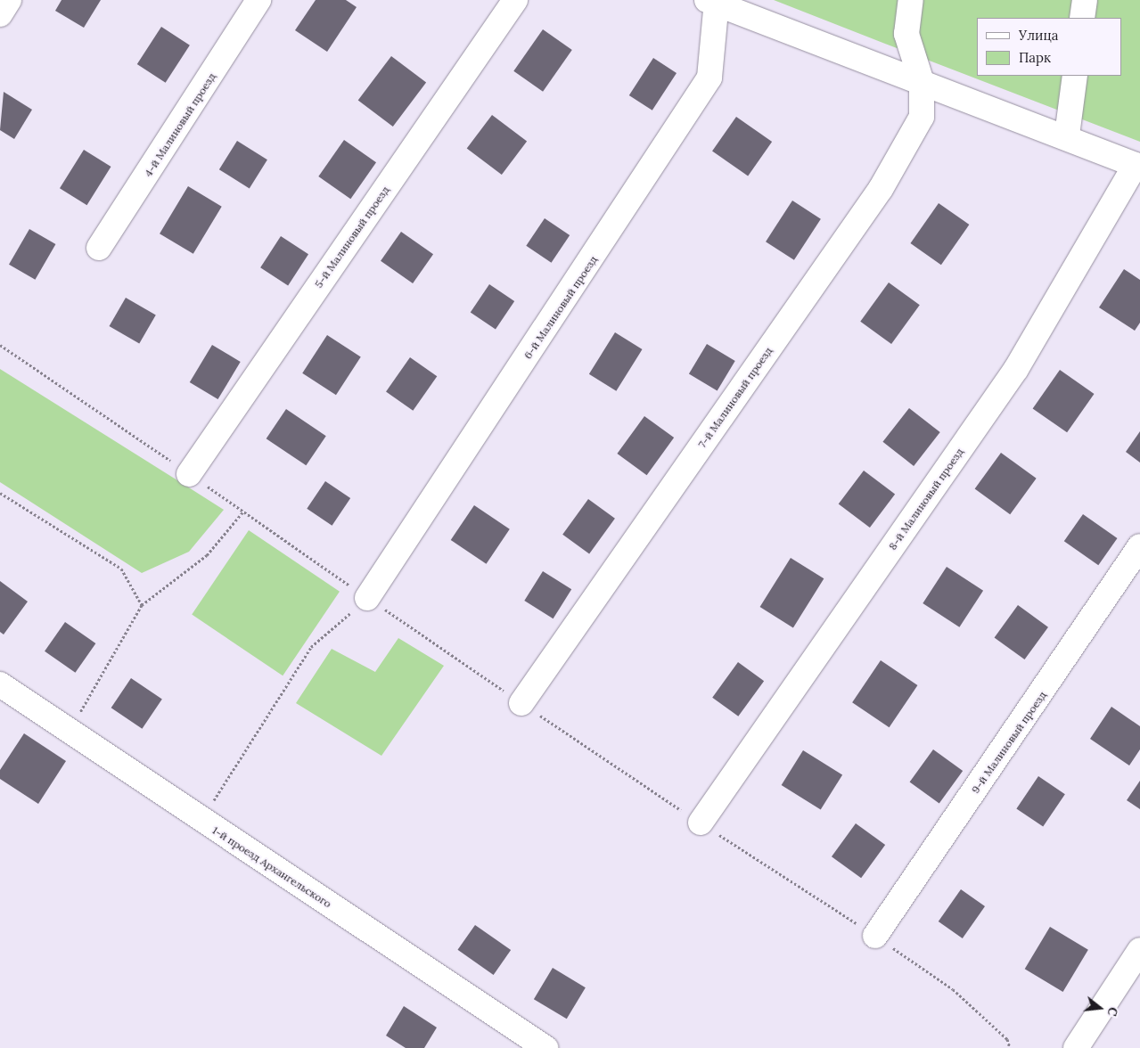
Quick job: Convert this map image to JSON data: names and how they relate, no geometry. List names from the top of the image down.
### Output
{
  "streets": {
    "street": [
      "4-й Малиновый проезд",
      "5-й Малиновый проезд",
      "6-й Малиновый проезд",
      "7-й Малиновый проезд",
      "8-й Малиновый проезд",
      "9-й Малиновый проезд",
      "1-й проезд Архангельского"
    ]
  },
  "legend": ["Улица", "Парк"],
  "north": "right"
}
